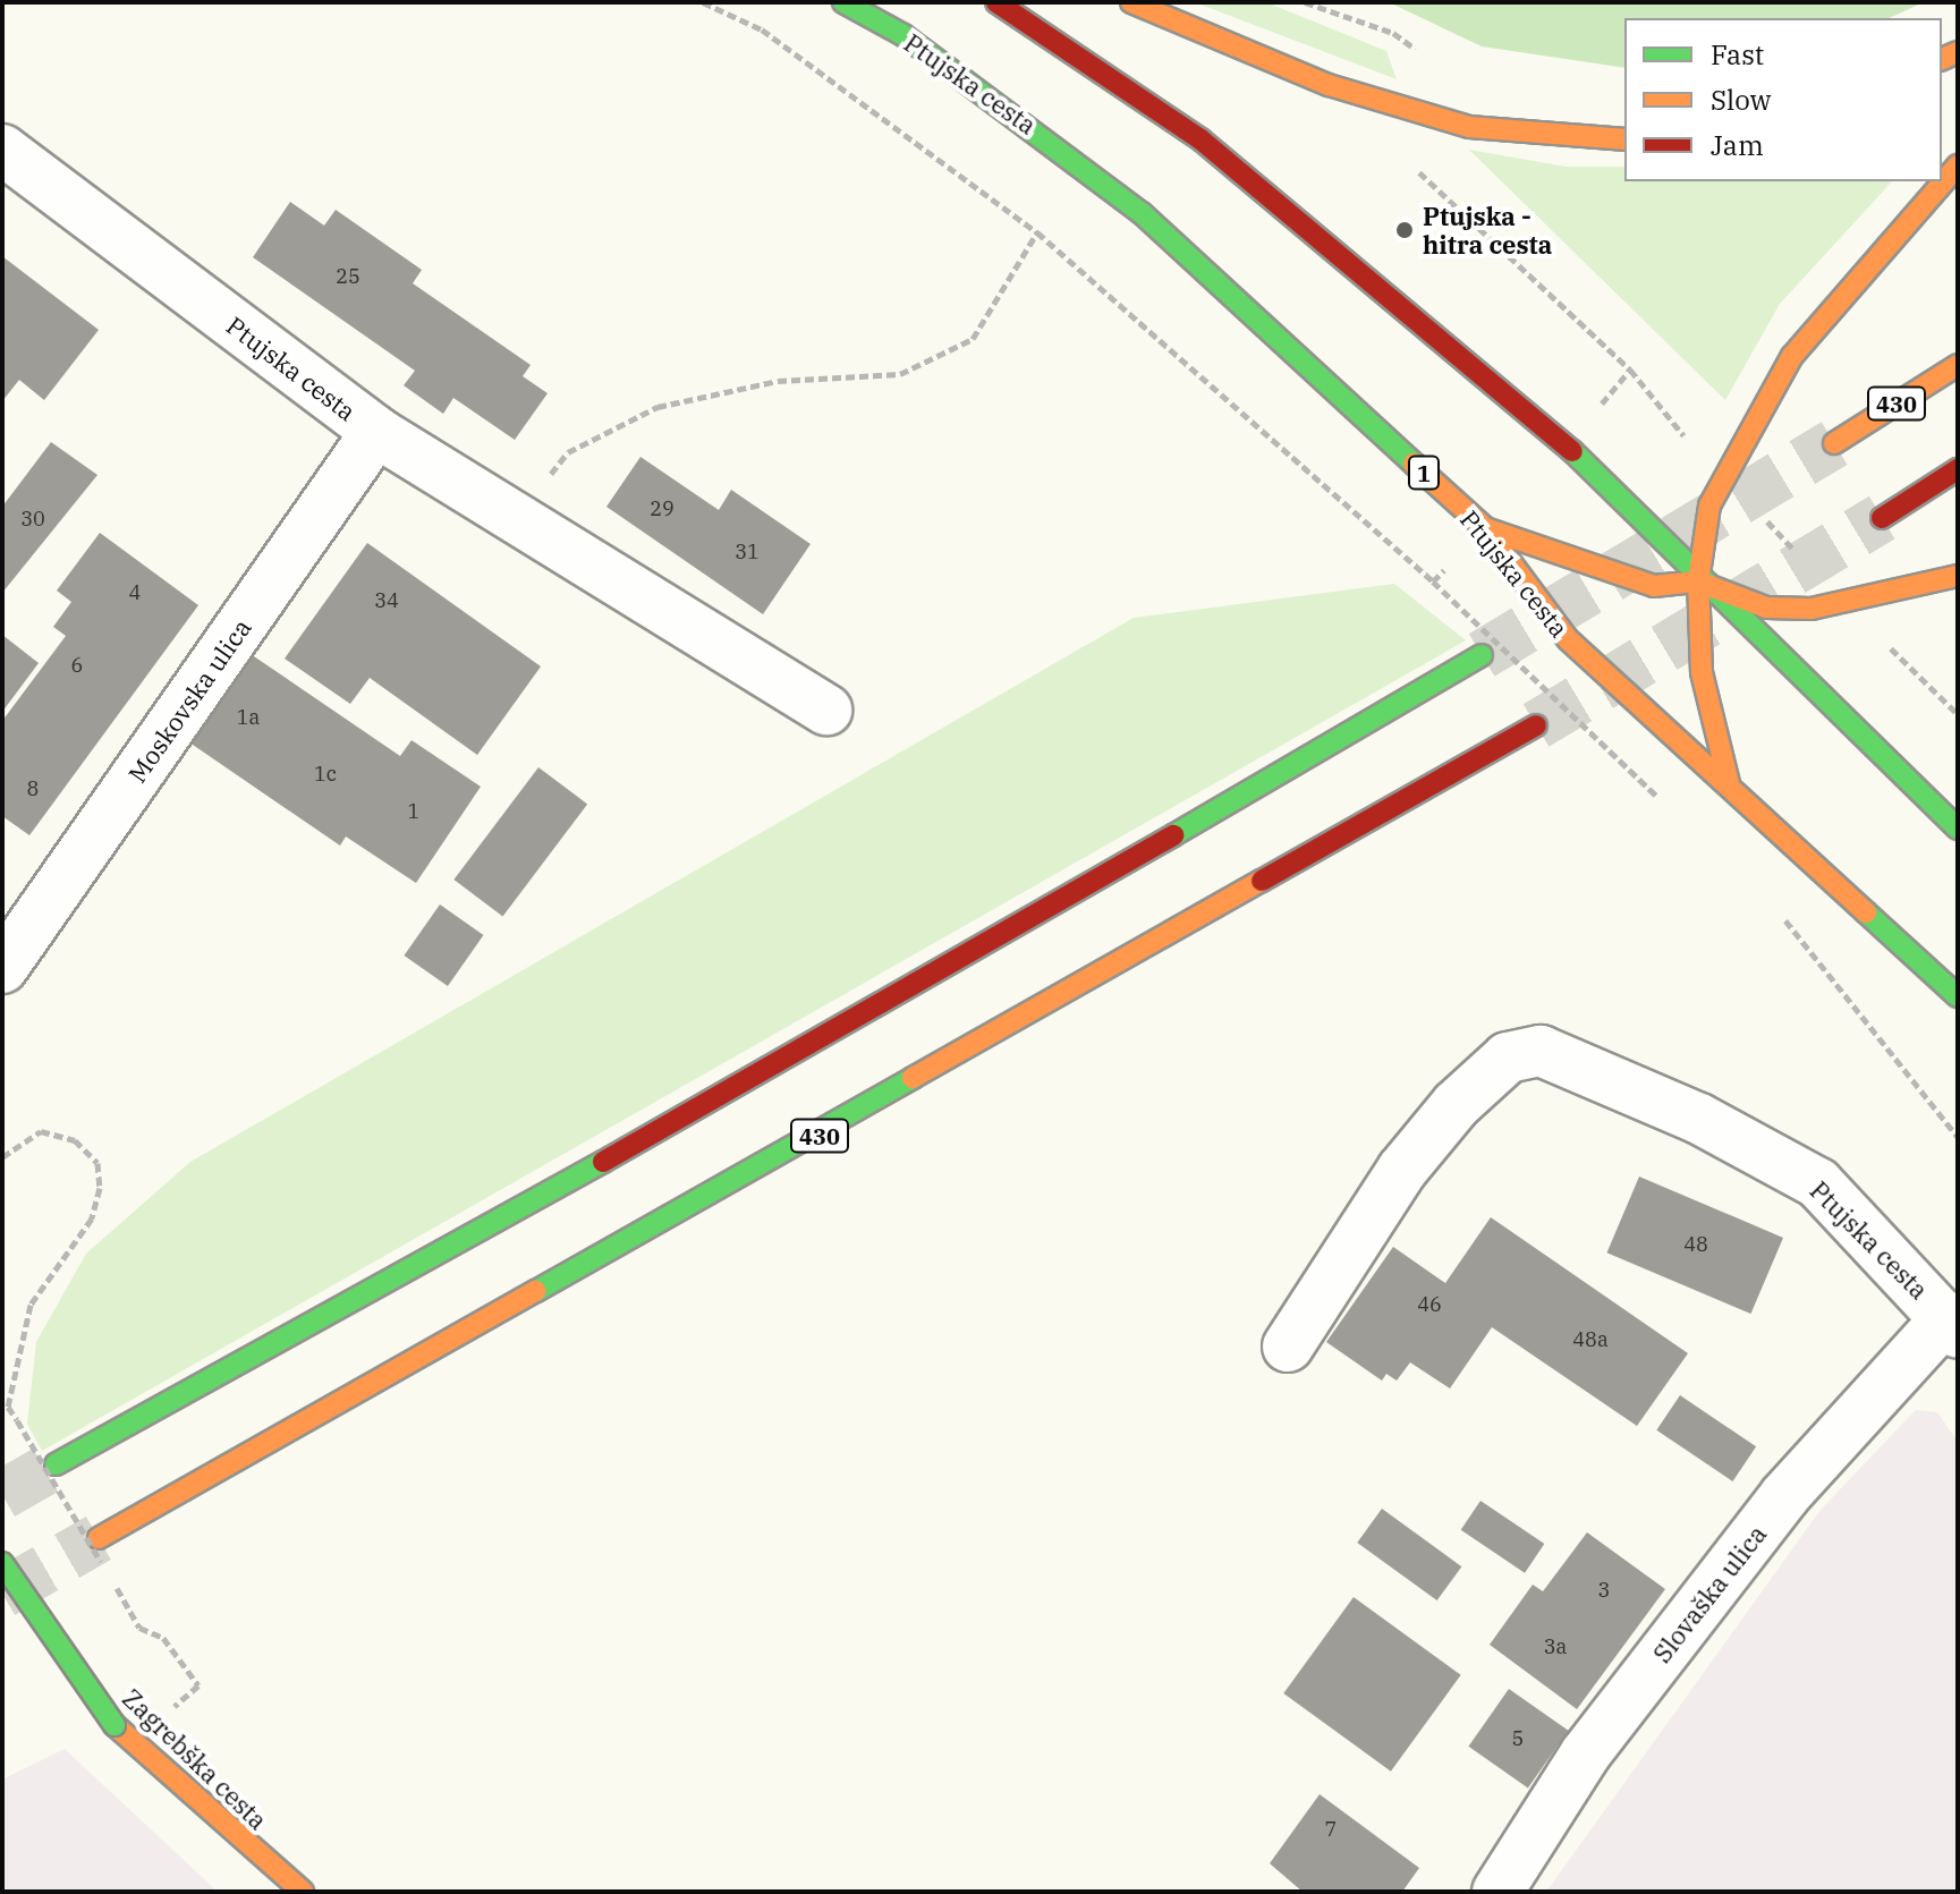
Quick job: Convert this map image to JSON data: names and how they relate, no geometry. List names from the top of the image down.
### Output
{
  "streets": {
    "main road": [
      "Ptujska cesta",
      "430",
      "1",
      "Zagrebška cesta"
    ],
    "street": ["Moskovska ulica", "Slovaška ulica"]
  },
  "crossings": [
    ["Ptujska cesta", "Moskovska ulica"],
    ["Ptujska cesta", "Slovaška ulica"]
  ],
  "places": ["Ptujska - hitra cesta"],
  "house_numbers": [
    "25",
    "29",
    "30",
    "31",
    "4",
    "34",
    "6",
    "1a",
    "1c",
    "8",
    "1",
    "48",
    "46",
    "48a",
    "3",
    "3a",
    "5",
    "7"
  ],
  "legend": ["Fast", "Slow", "Jam"]
}
